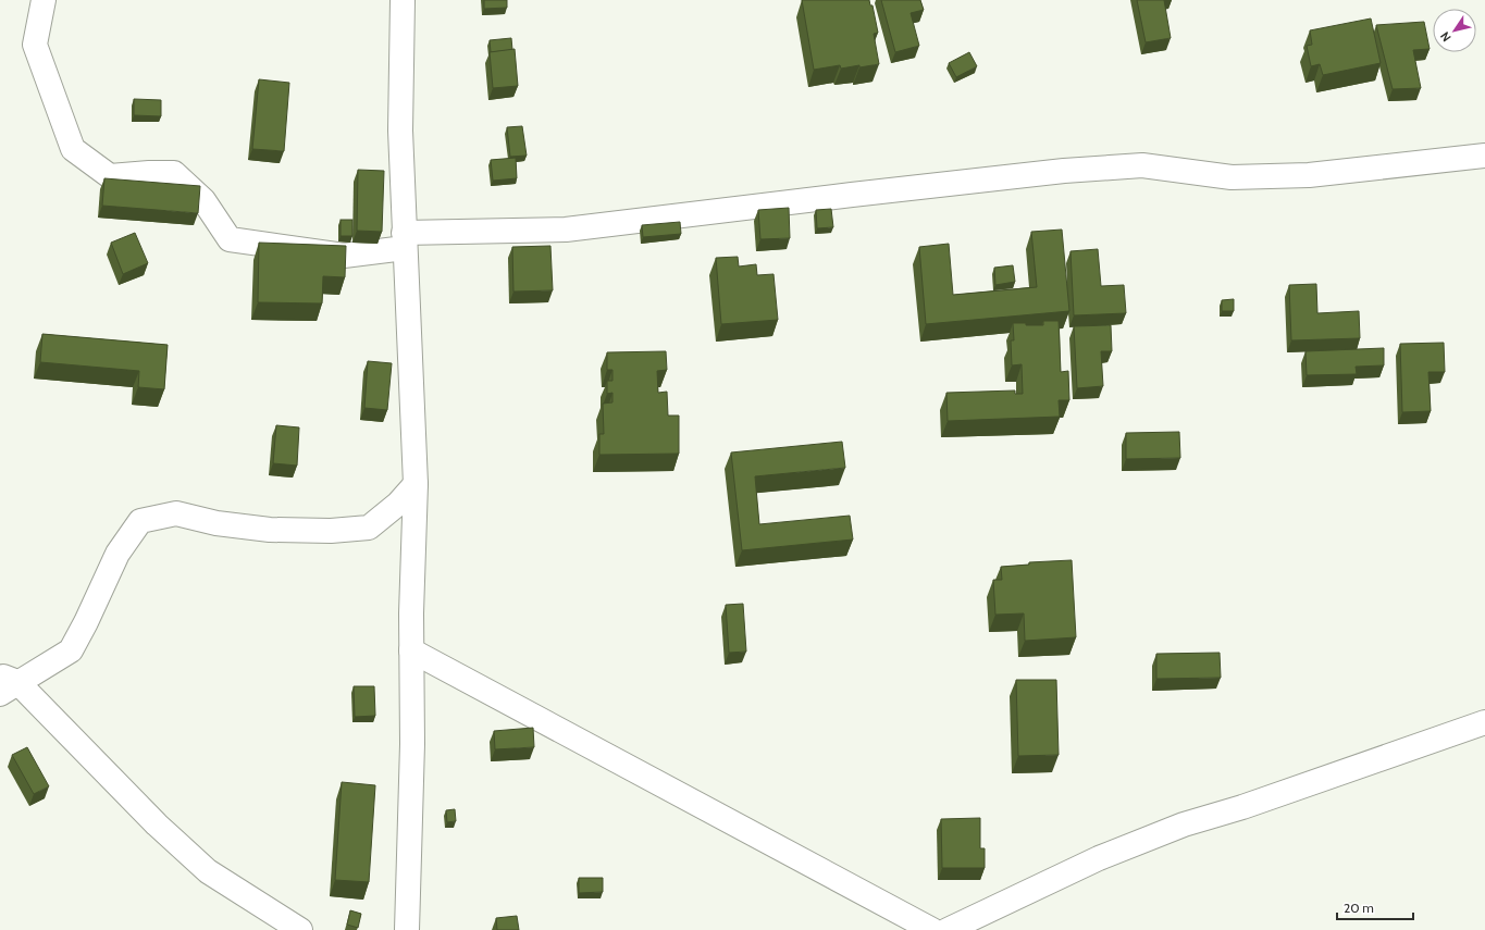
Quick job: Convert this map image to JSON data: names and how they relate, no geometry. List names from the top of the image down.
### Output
{
  "scale_bar": "20 m",
  "north": "bottom left"
}
